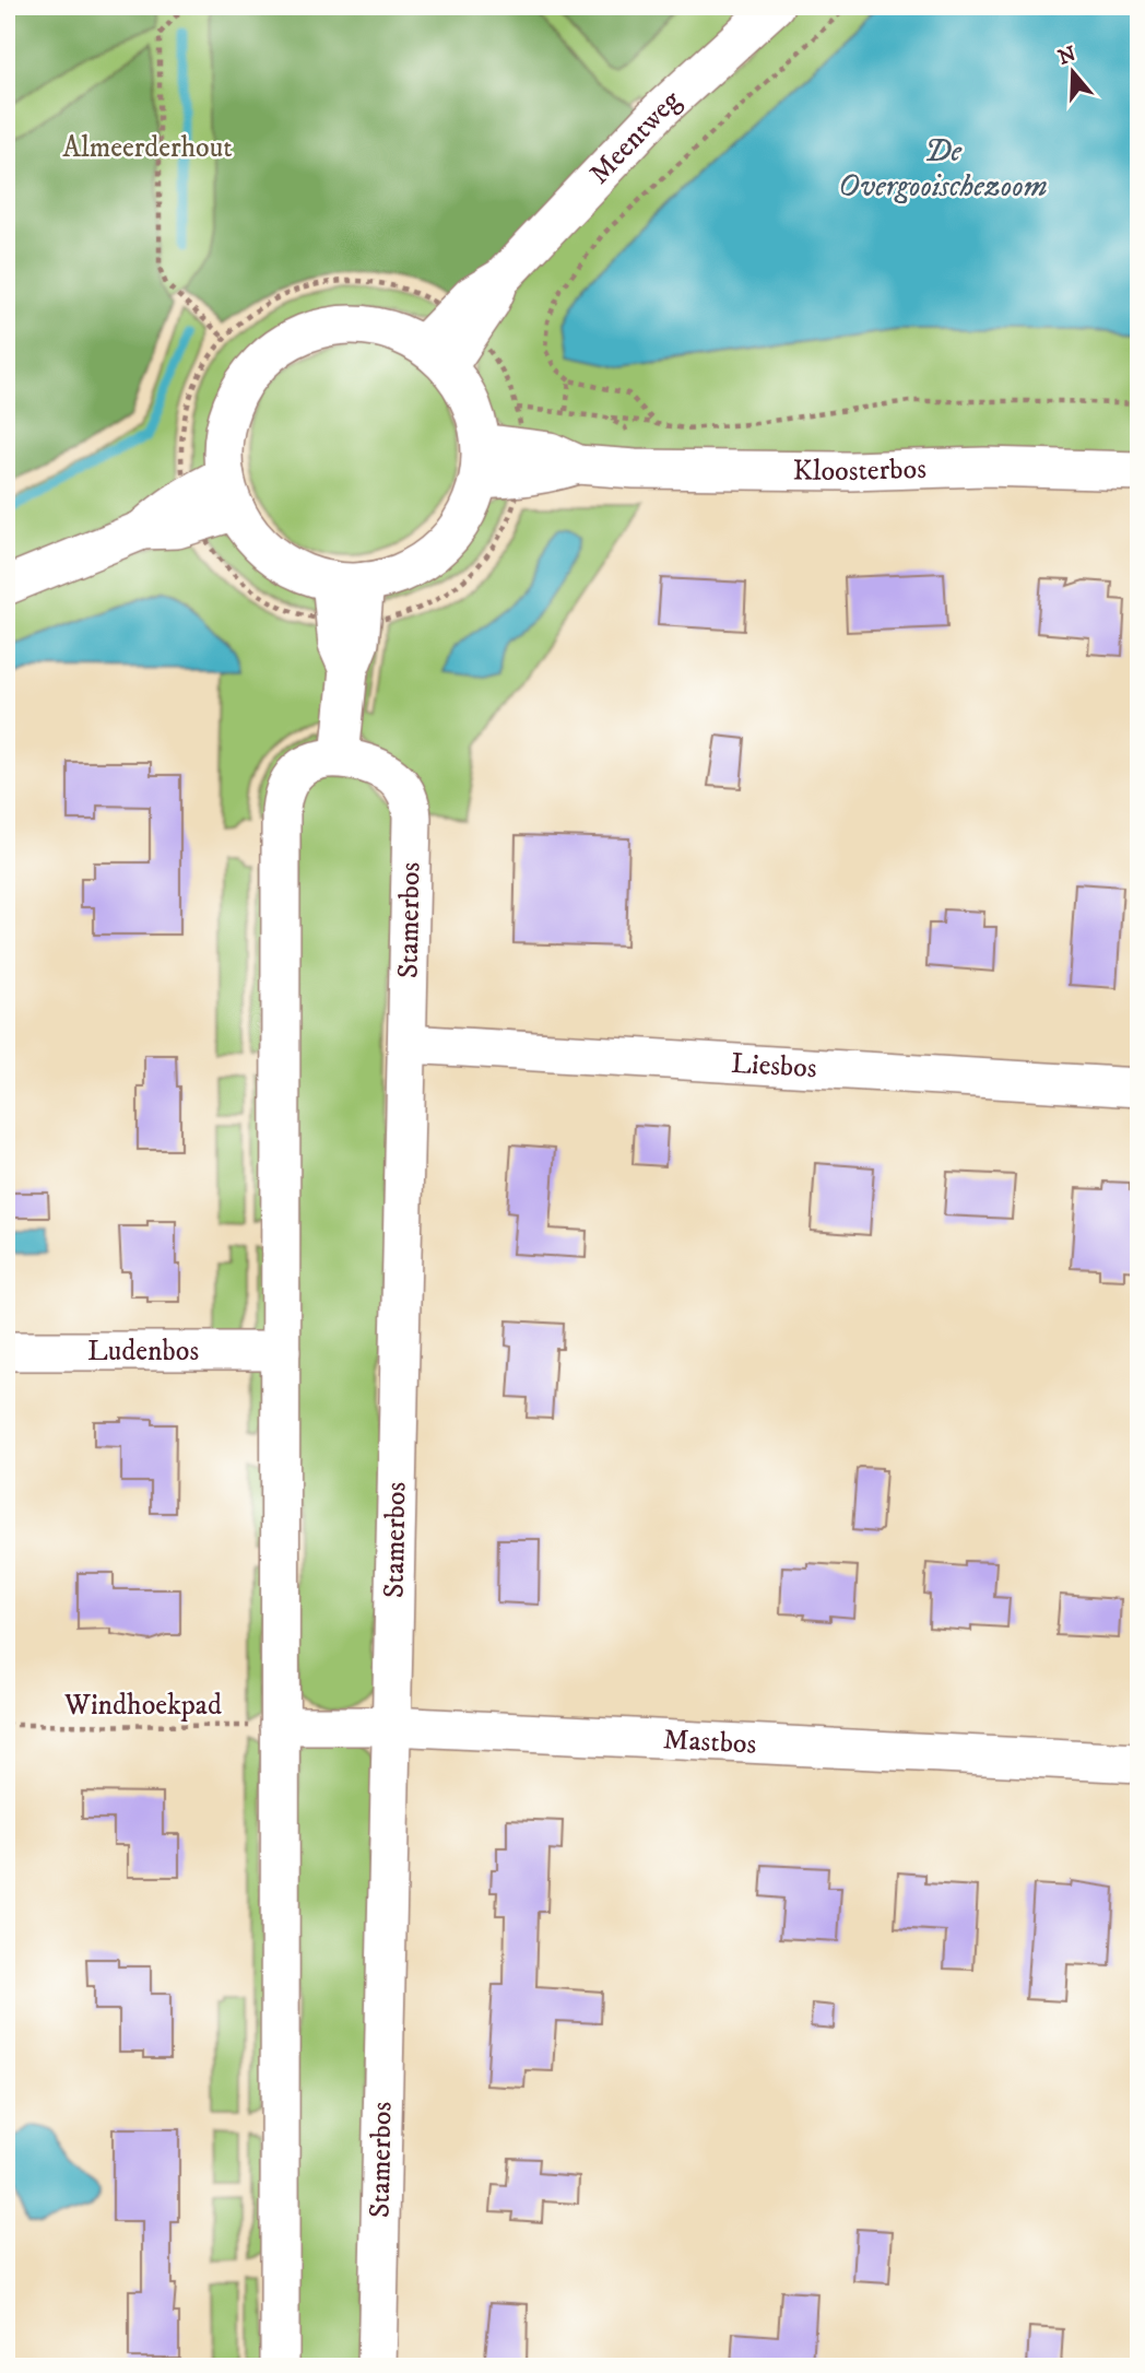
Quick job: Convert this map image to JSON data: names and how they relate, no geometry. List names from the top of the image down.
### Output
{
  "streets": {
    "street": [
      "Meentweg",
      "Kloosterbos",
      "Stamerbos",
      "Liesbos",
      "Ludenbos",
      "Mastbos"
    ],
    "path": ["Windhoekpad"]
  },
  "crossings": [
    ["Meentweg", "Kloosterbos"],
    ["Stamerbos", "Liesbos"],
    ["Stamerbos", "Ludenbos"],
    ["Stamerbos", "Windhoekpad"],
    ["Stamerbos", "Mastbos"],
    ["Windhoekpad", "Mastbos"]
  ],
  "water": ["De Overgooischezoom"],
  "parks": ["Almeerderhout"],
  "north": "top"
}
